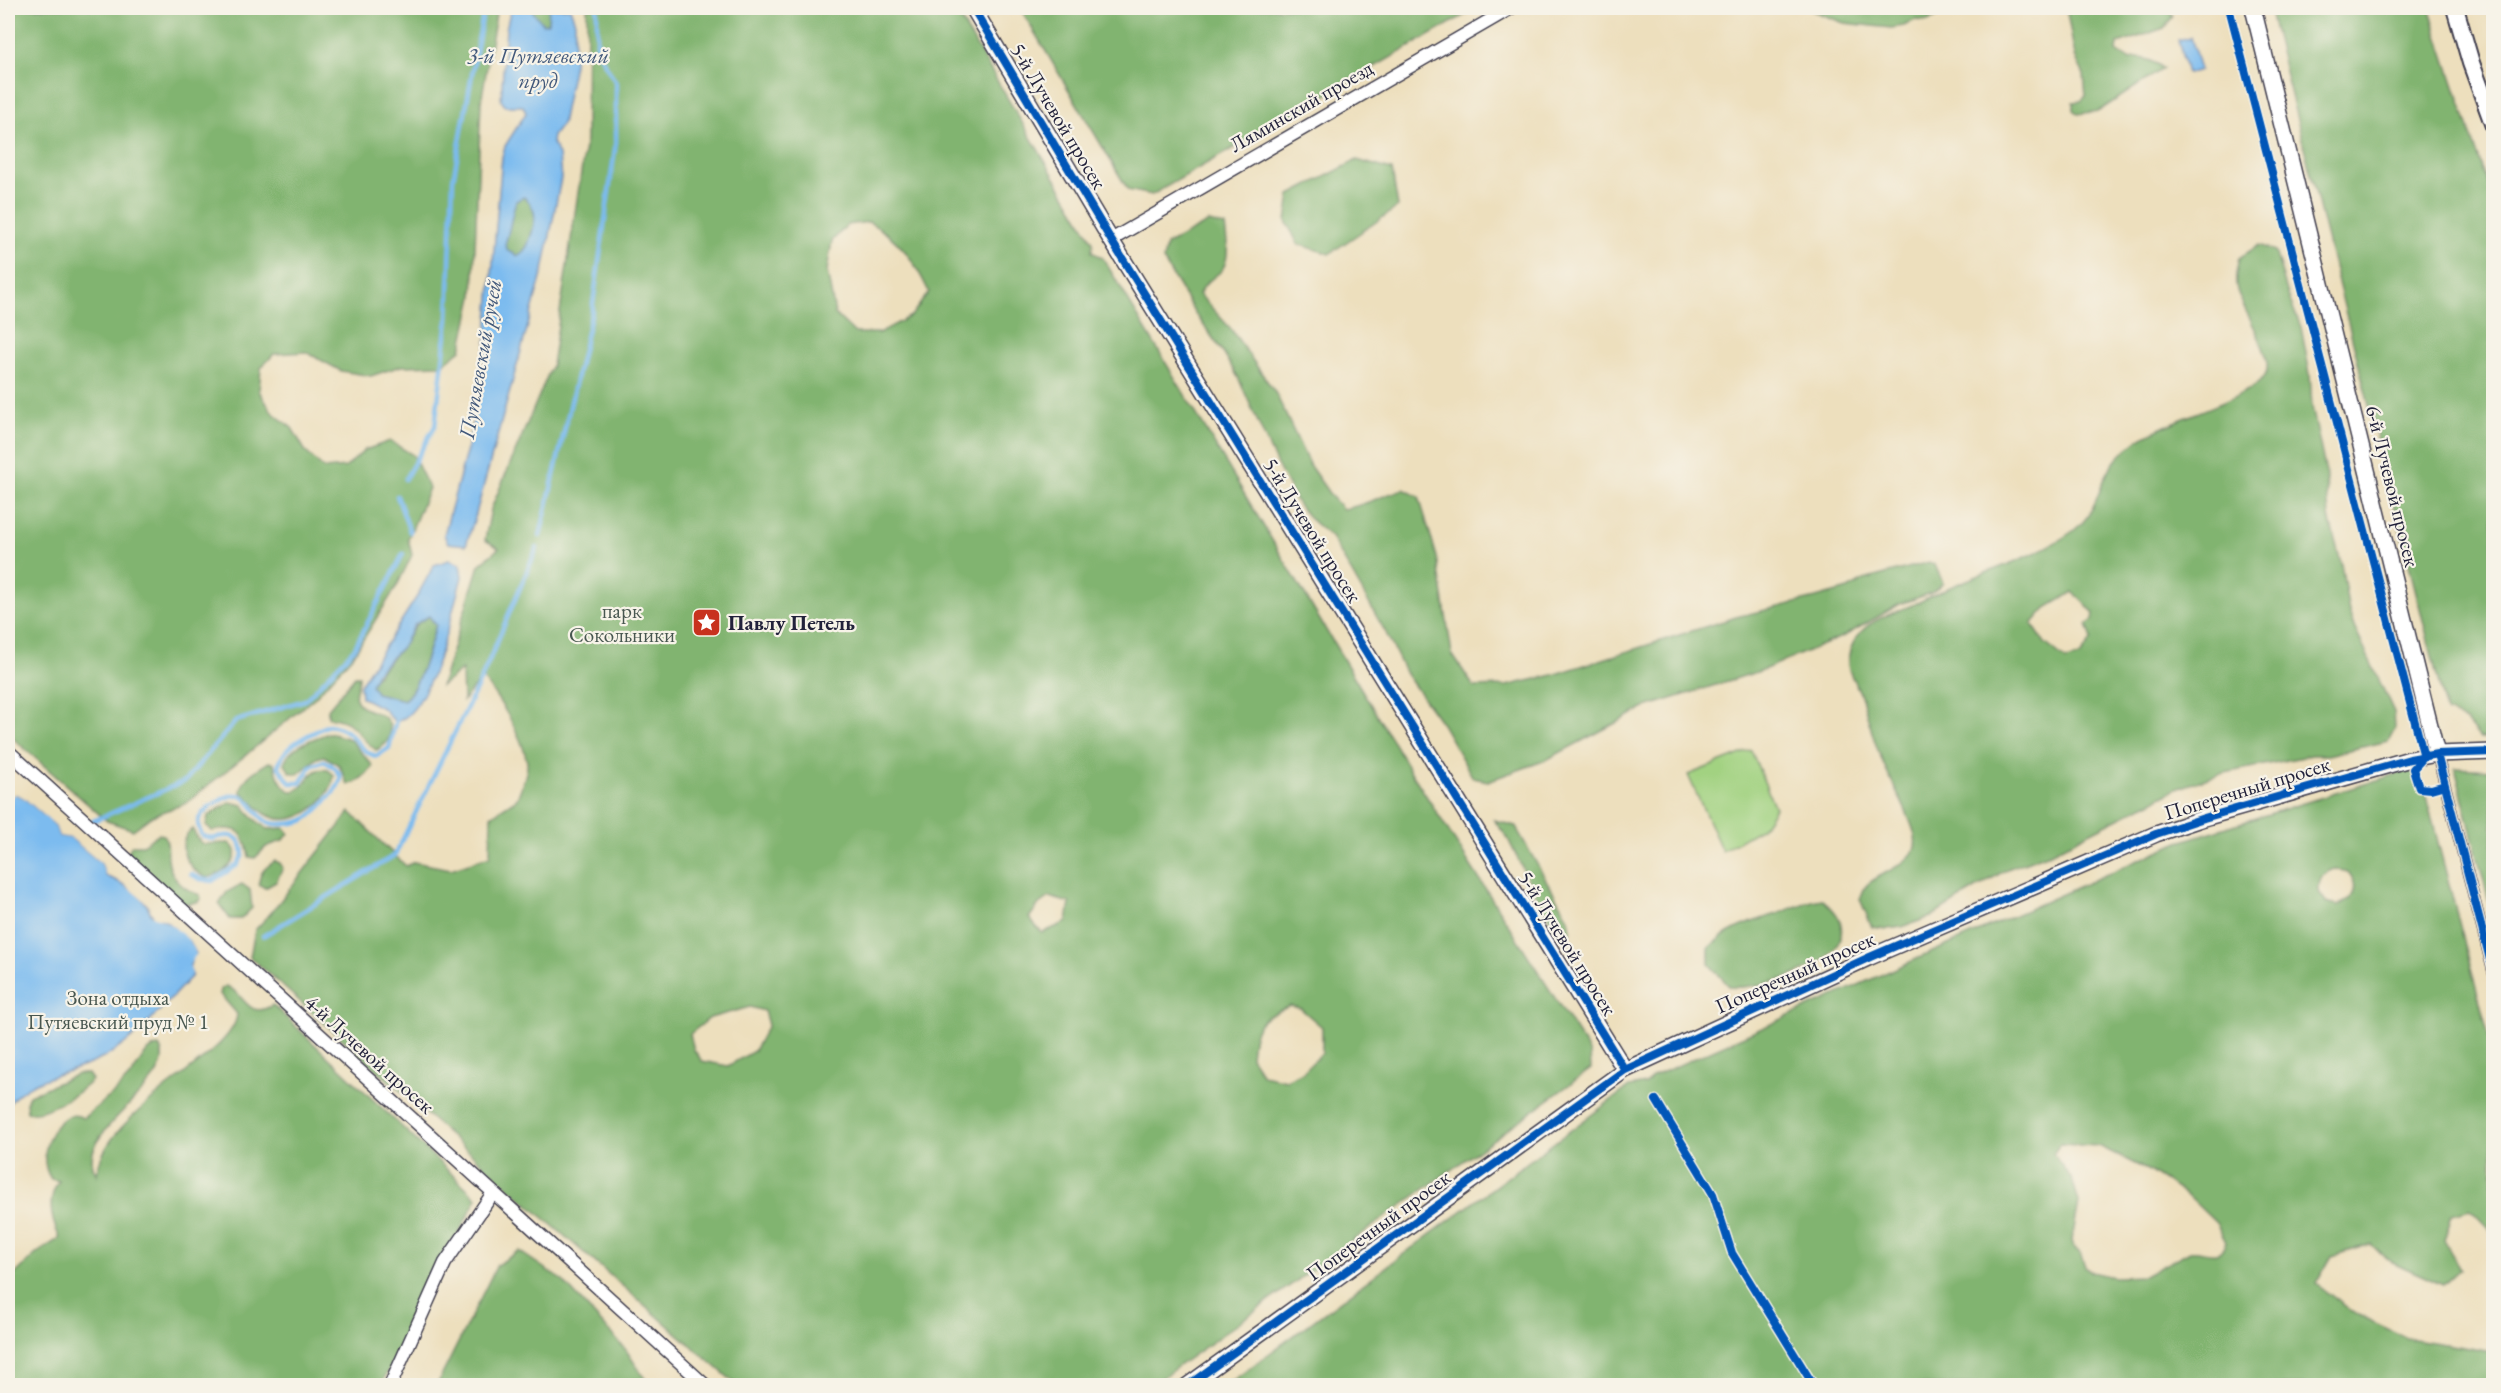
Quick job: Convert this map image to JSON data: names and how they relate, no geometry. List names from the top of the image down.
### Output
{
  "streets": {
    "street": [
      "Ляминский проезд",
      "5-й Лучевой просек",
      "6-й Лучевой просек",
      "Поперечный просек",
      "4-й Лучевой просек"
    ]
  },
  "crossings": [
    ["Ляминский проезд", "5-й Лучевой просек"],
    ["5-й Лучевой просек", "Поперечный просек"],
    ["6-й Лучевой просек", "Поперечный просек"]
  ],
  "water": ["3-й Путяевский пруд", "Путяевский ручей"],
  "parks": ["парк Сокольники", "Зона отдыха Путяевский пруд № 1"],
  "places": {
    "place": ["Павлу Петель"]
  }
}
